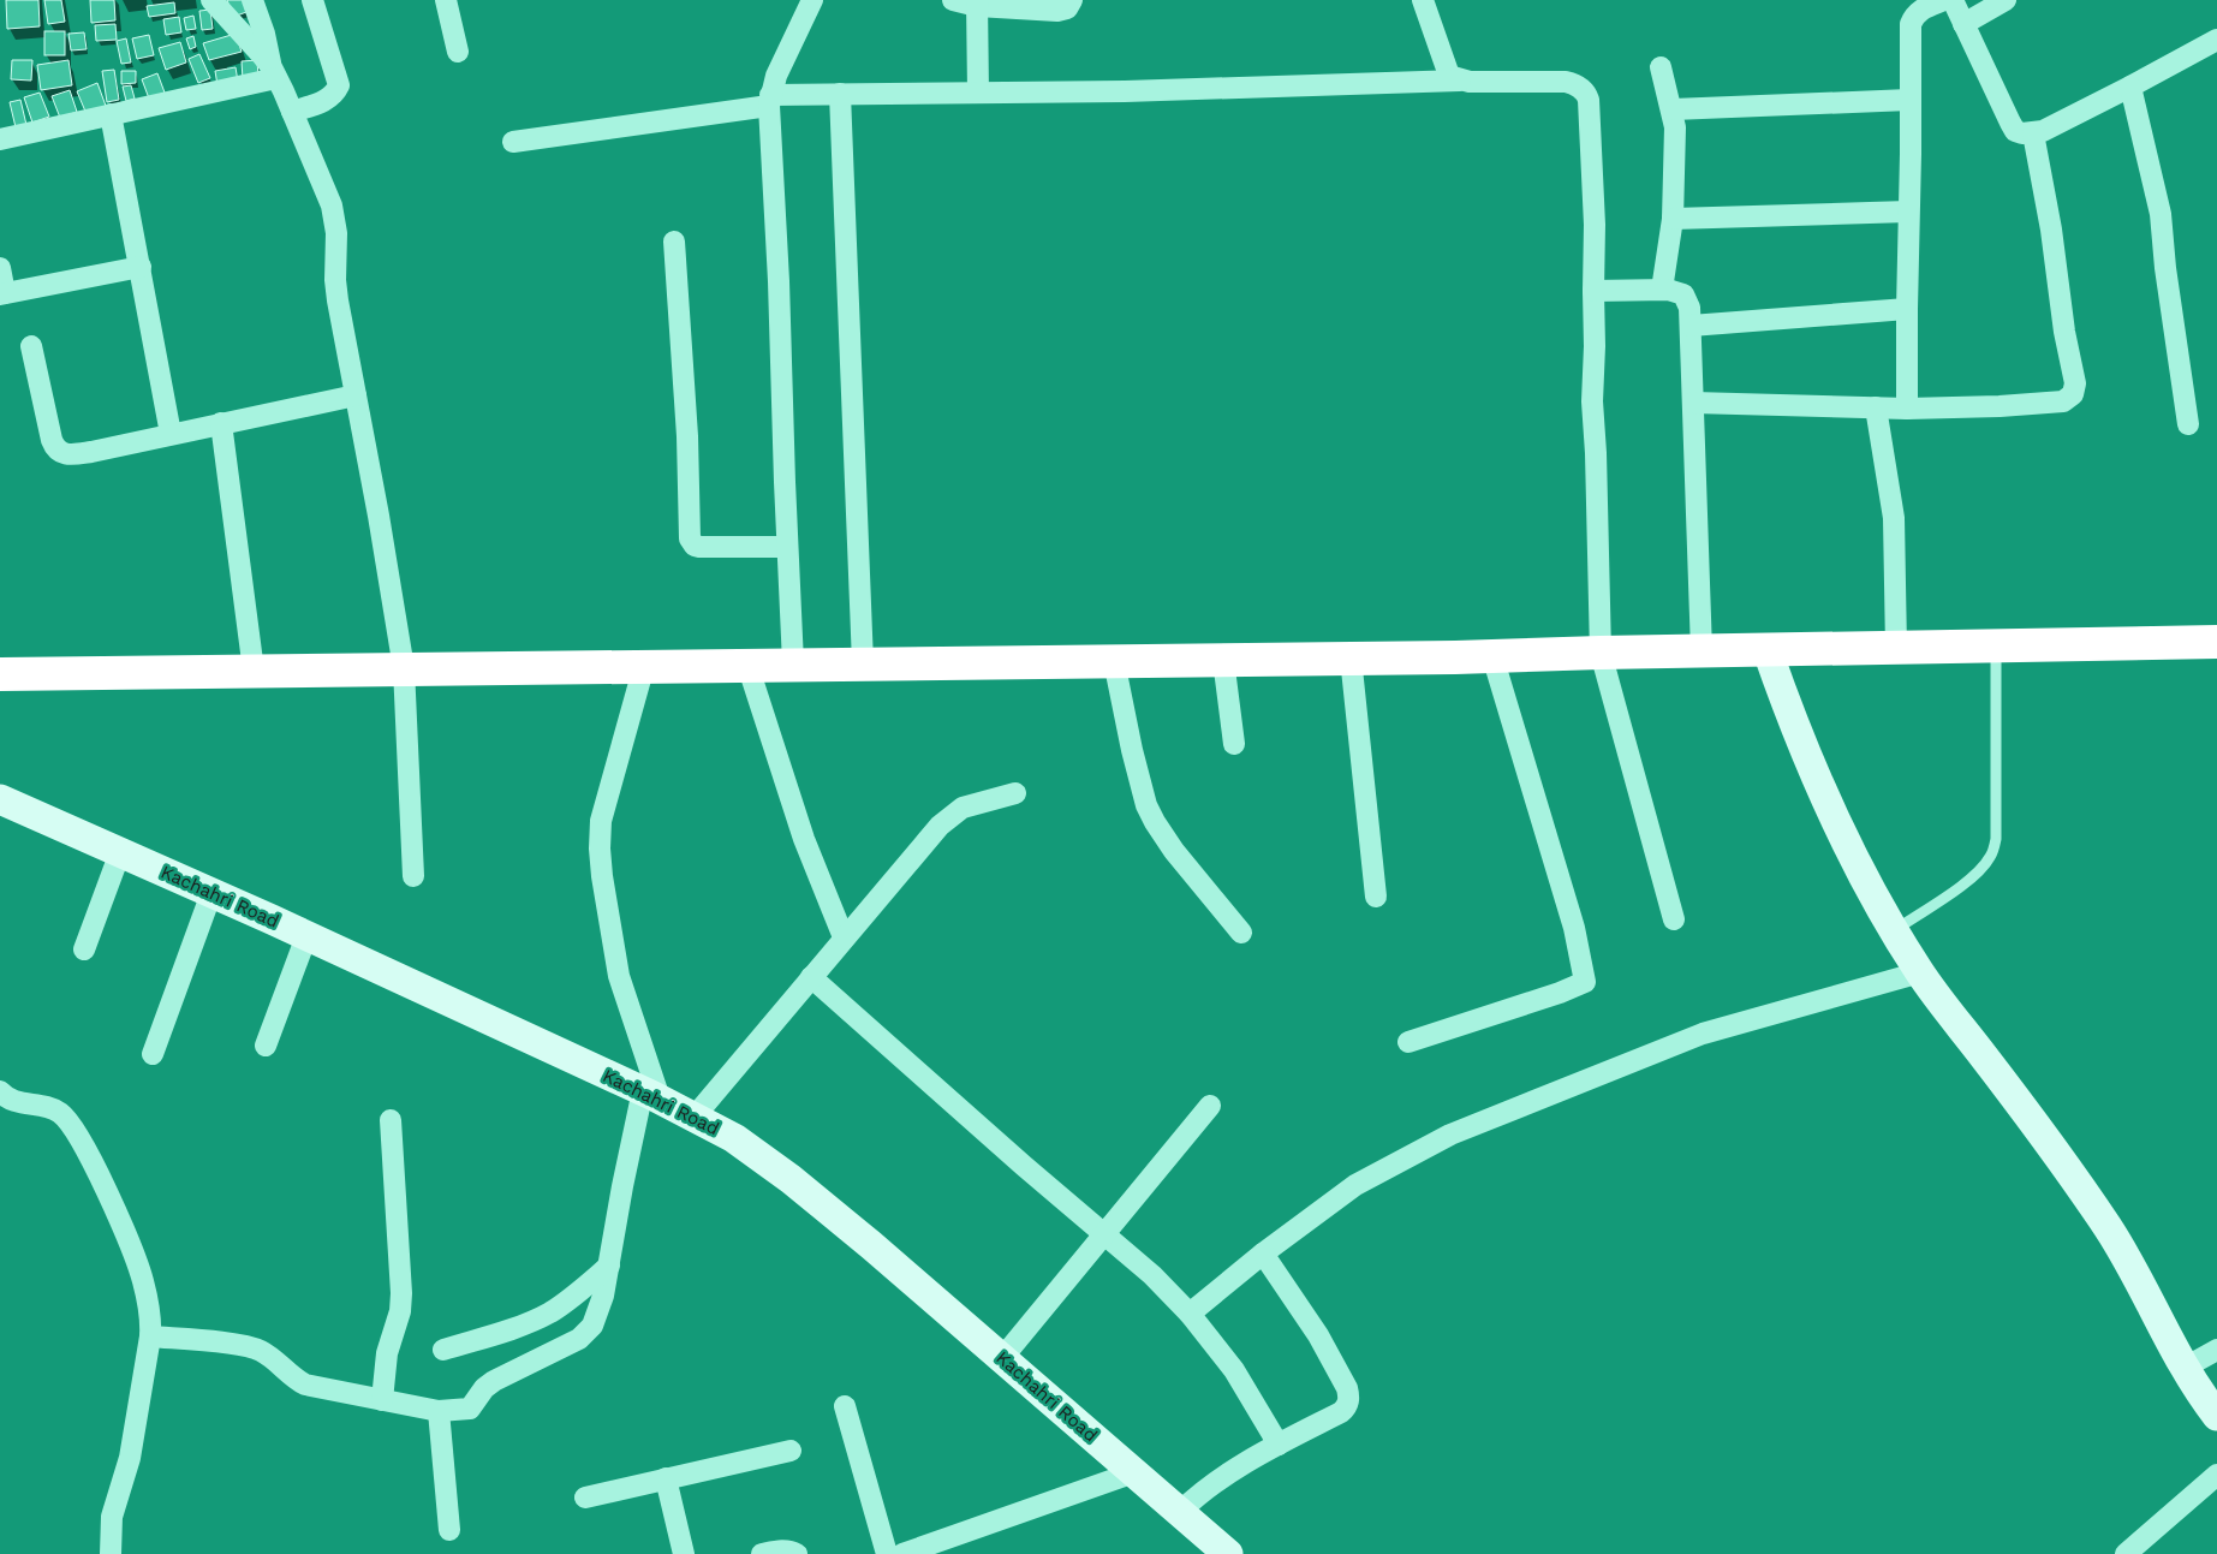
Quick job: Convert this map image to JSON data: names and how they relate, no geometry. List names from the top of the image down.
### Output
{
  "streets": {
    "main road": ["Kachahri Road"]
  }
}
